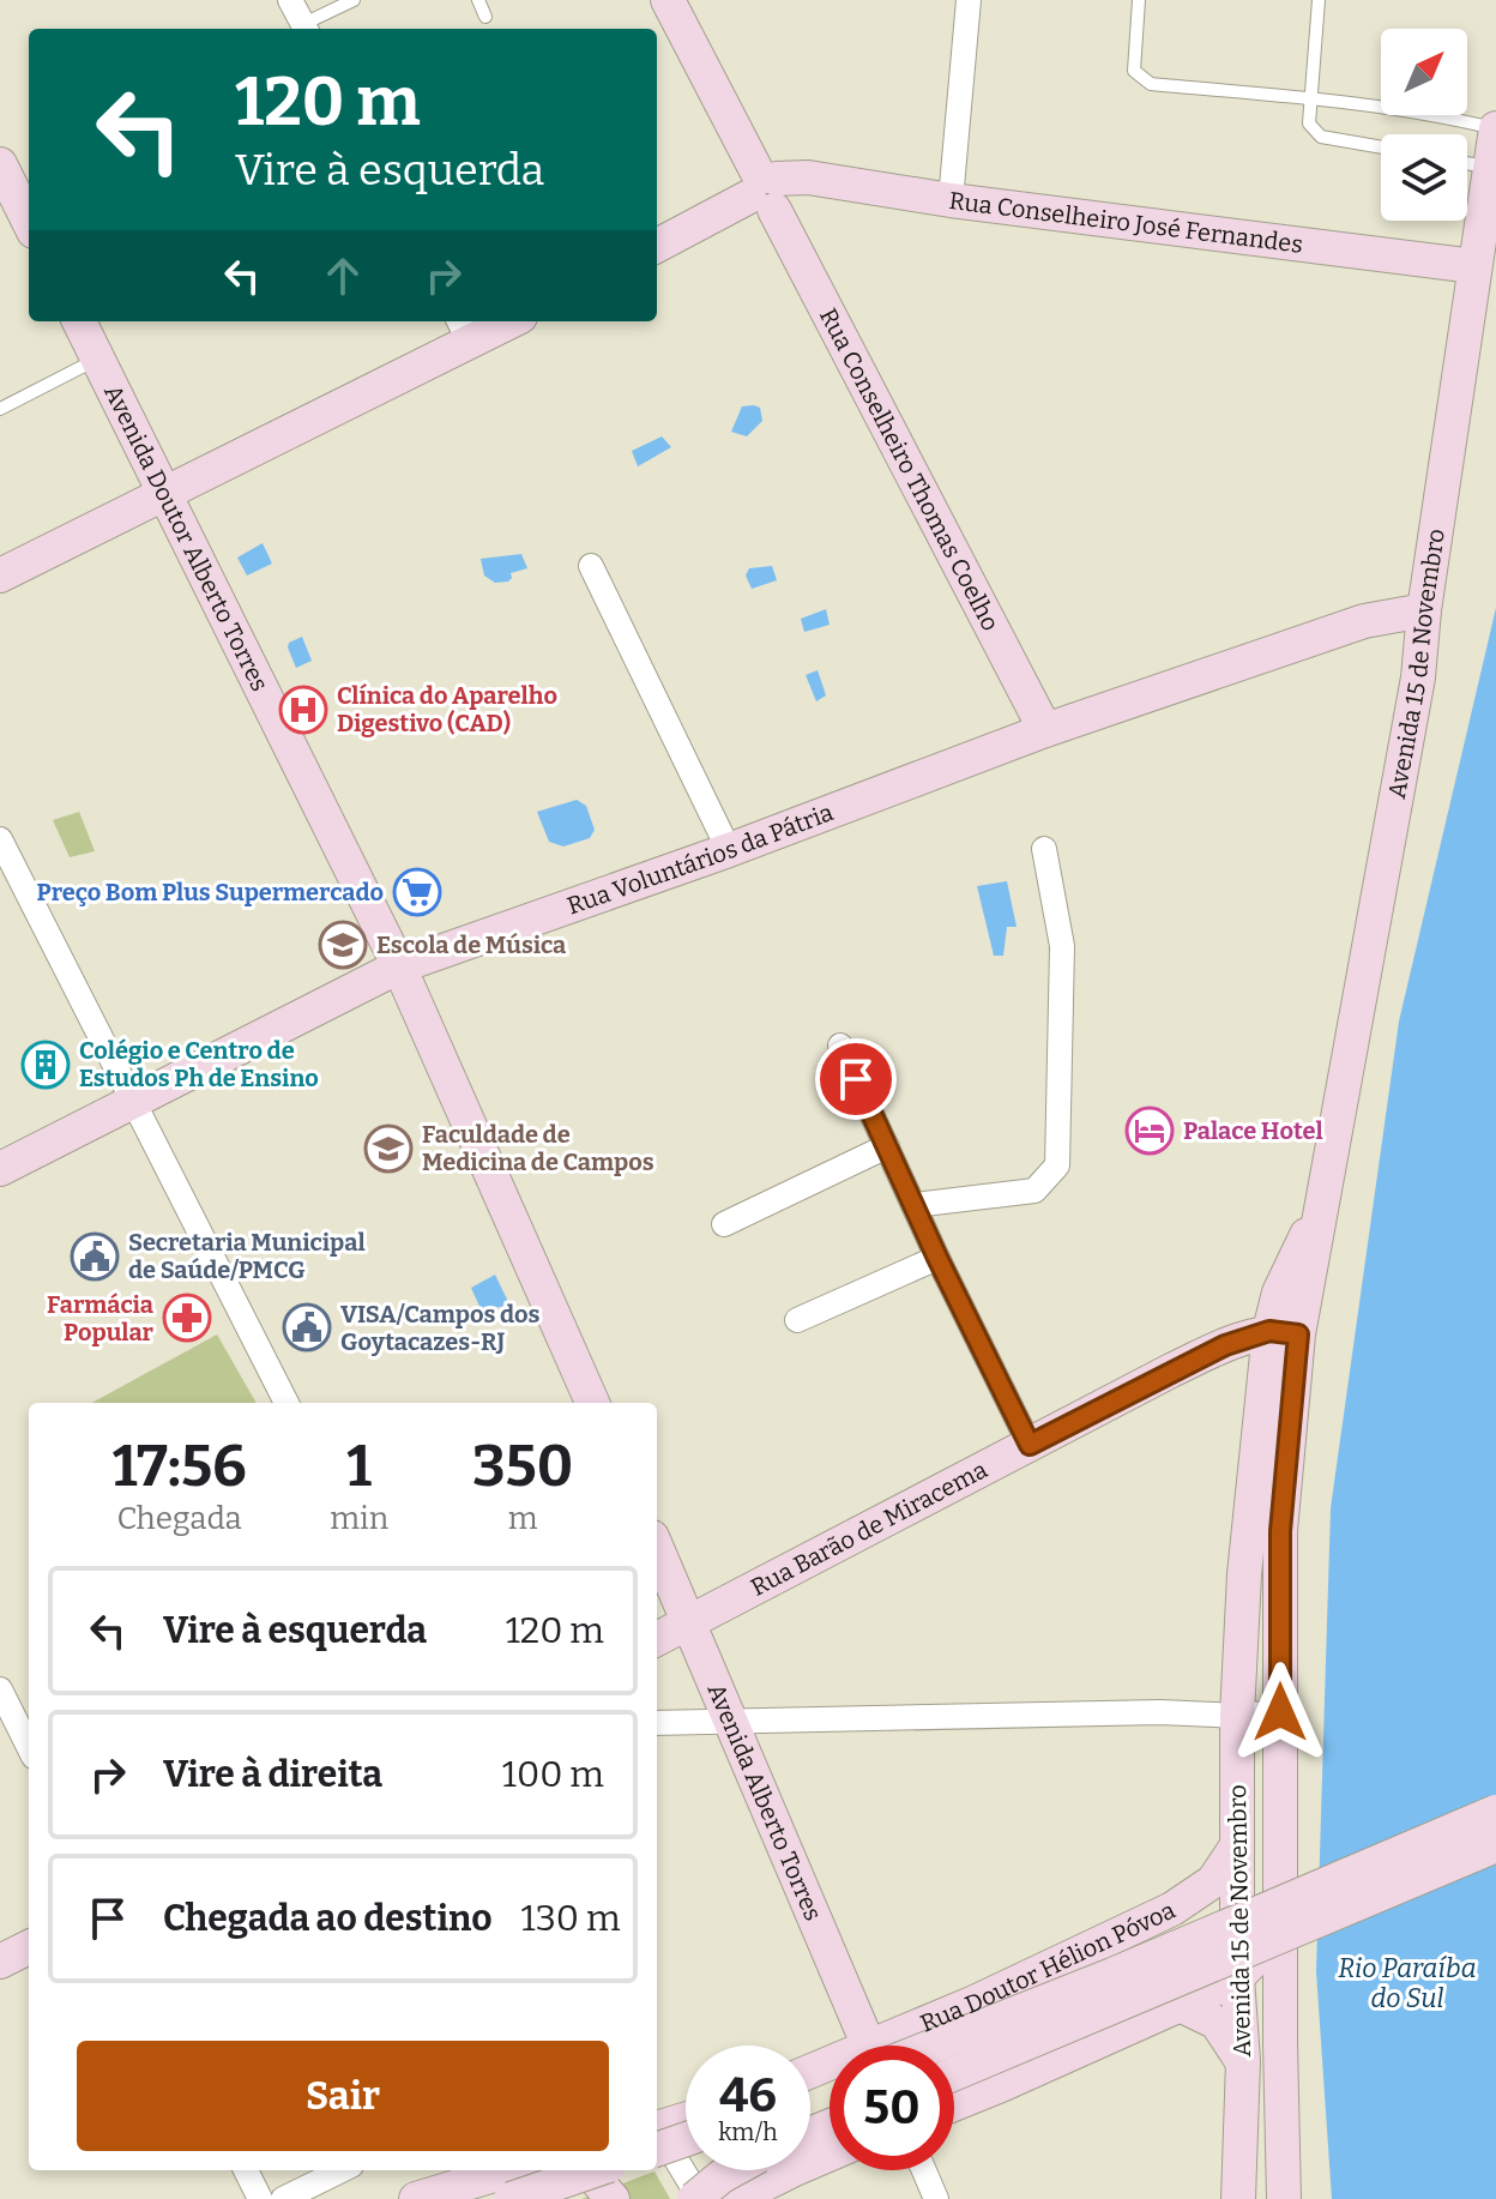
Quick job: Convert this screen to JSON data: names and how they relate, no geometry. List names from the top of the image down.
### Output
{
  "streets": {
    "main road": [
      "Rua Conselheiro José Fernandes",
      "Rua Conselheiro Thomas Coelho",
      "Avenida Doutor Alberto Torres",
      "Avenida 15 de Novembro",
      "Rua Voluntários da Pátria",
      "Rua Barão de Miracema",
      "Avenida Alberto Torres",
      "Rua Doutor Hélion Póvoa"
    ]
  },
  "crossings": [
    ["Rua Conselheiro José Fernandes", "Rua Conselheiro Thomas Coelho"],
    ["Rua Conselheiro José Fernandes", "Avenida 15 de Novembro"],
    ["Rua Conselheiro Thomas Coelho", "Rua Voluntários da Pátria"],
    ["Avenida Doutor Alberto Torres", "Rua Voluntários da Pátria"],
    ["Avenida 15 de Novembro", "Rua Voluntários da Pátria"],
    ["Avenida 15 de Novembro", "Rua Barão de Miracema"],
    ["Avenida 15 de Novembro", "Rua Doutor Hélion Póvoa"],
    ["Rua Barão de Miracema", "Avenida Alberto Torres"]
  ],
  "water": ["Rio Paraíba do Sul"],
  "places": {
    "hospital": ["Clínica do Aparelho Digestivo (CAD)"],
    "supermarket": ["Preço Bom Plus Supermercado"],
    "school or university": ["Escola de Música", "Faculdade de Medicina de Campos"],
    "building": ["Colégio e Centro de Estudos Ph de Ensino"],
    "hotel": ["Palace Hotel"],
    "public building": ["Secretaria Municipal de Saúde/PMCG", "VISA/Campos dos Goytacazes-RJ"],
    "pharmacy": ["Farmácia Popular"]
  },
  "north": "top right",
  "page": {
    "turn": ["120 m", "Vire à esquerda"],
    "eta": [
      "17:56",
      "Chegada",
      "1",
      "min",
      "350",
      "m"
    ],
    "list": [
      {
        "name": "Vire à esquerda",
        "value": "120 m"
      },
      {
        "name": "Vire à direita",
        "value": "100 m"
      },
      {
        "name": "Chegada ao destino",
        "value": "130 m"
      }
    ],
    "buttons": "Sair",
    "speed": "46 km/h",
    "limit": "50"
  }
}
